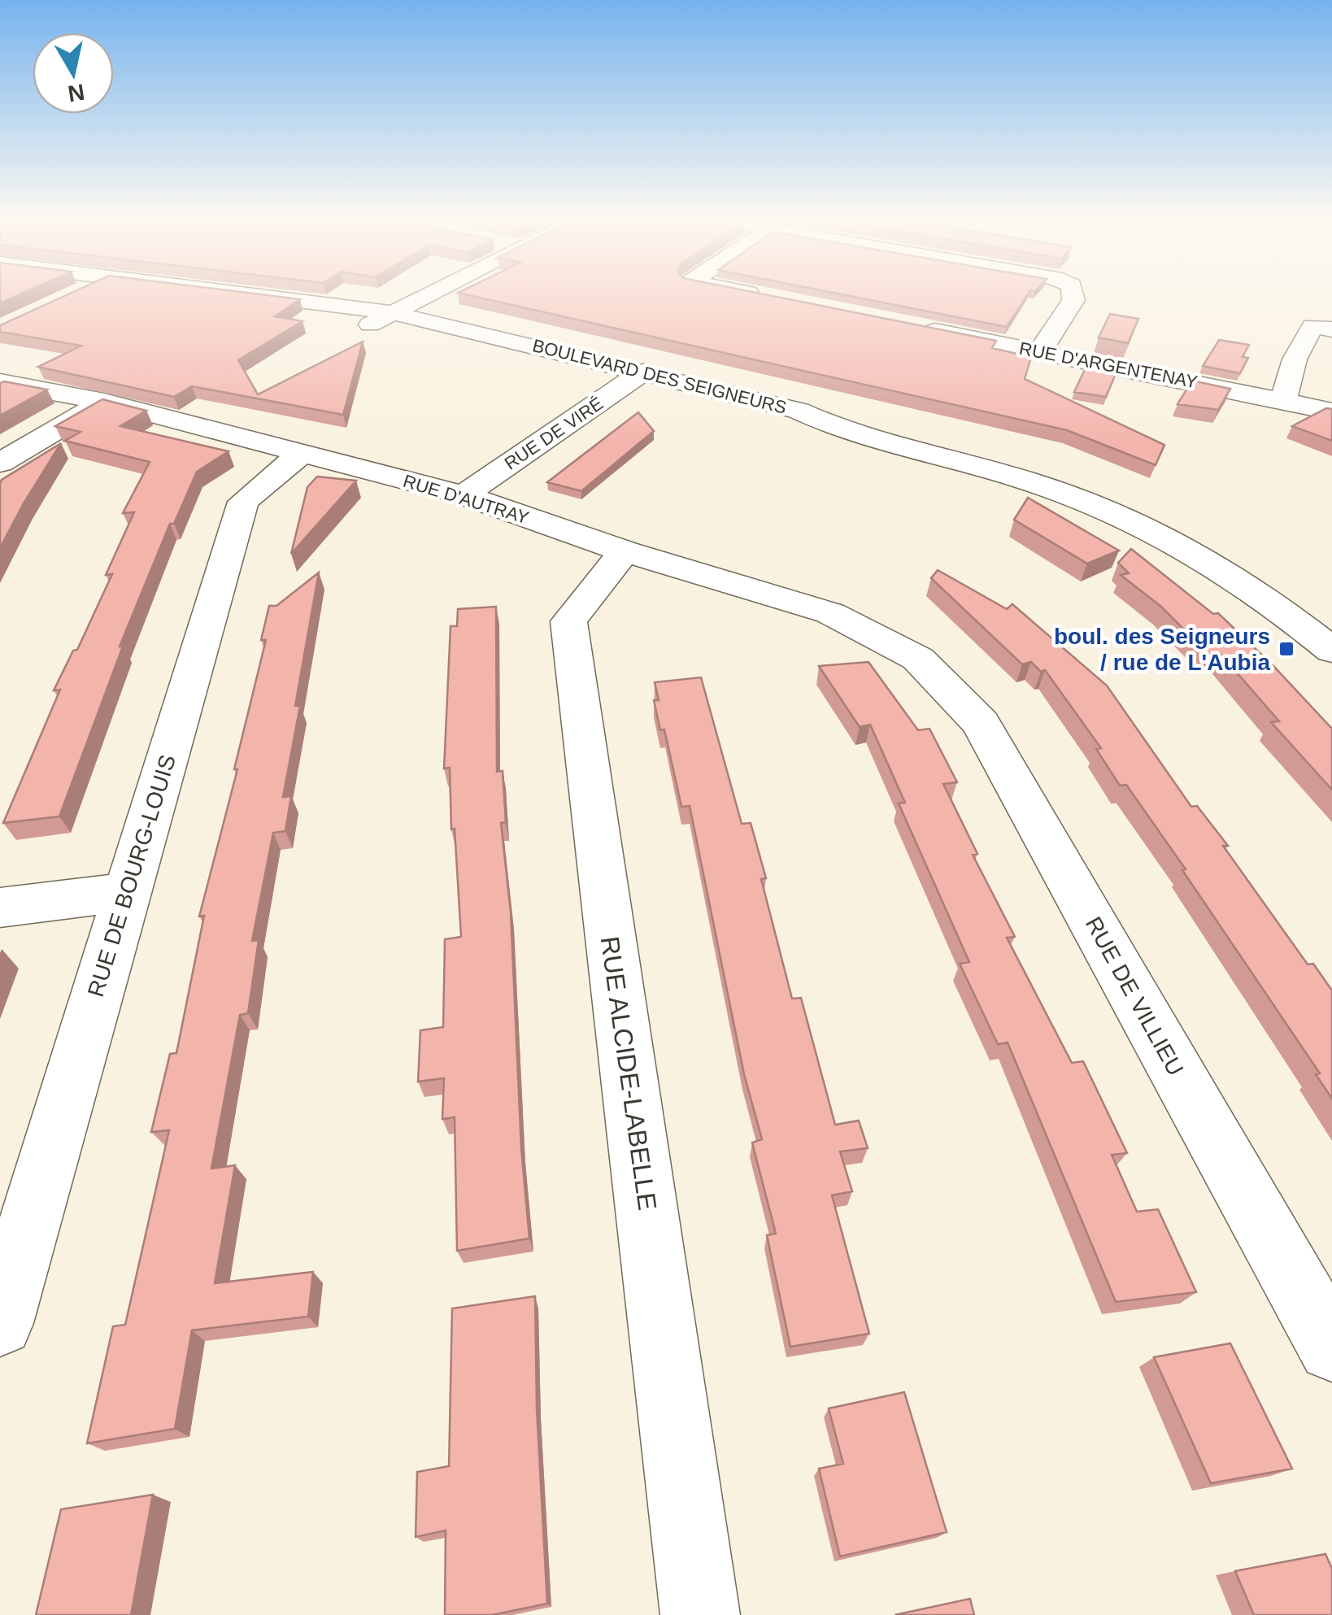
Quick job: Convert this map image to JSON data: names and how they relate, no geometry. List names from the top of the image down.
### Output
{
  "streets": {
    "street": [
      "RUE D'ARGENTENAY",
      "BOULEVARD DES SEIGNEURS",
      "RUE DE VIRÉ",
      "RUE D'AUTRAY",
      "RUE DE BOURG-LOUIS",
      "RUE DE VILLIEU",
      "RUE ALCIDE-LABELLE"
    ]
  },
  "crossings": [
    ["BOULEVARD DES SEIGNEURS", "RUE DE VIRÉ"],
    ["RUE DE VIRÉ", "RUE D'AUTRAY"],
    ["RUE D'AUTRAY", "RUE DE BOURG-LOUIS"],
    ["RUE D'AUTRAY", "RUE DE VILLIEU"],
    ["RUE D'AUTRAY", "RUE ALCIDE-LABELLE"]
  ],
  "places": {
    "transit": ["boul. des Seigneurs / rue de L'Aubia"]
  },
  "north": "bottom"
}
